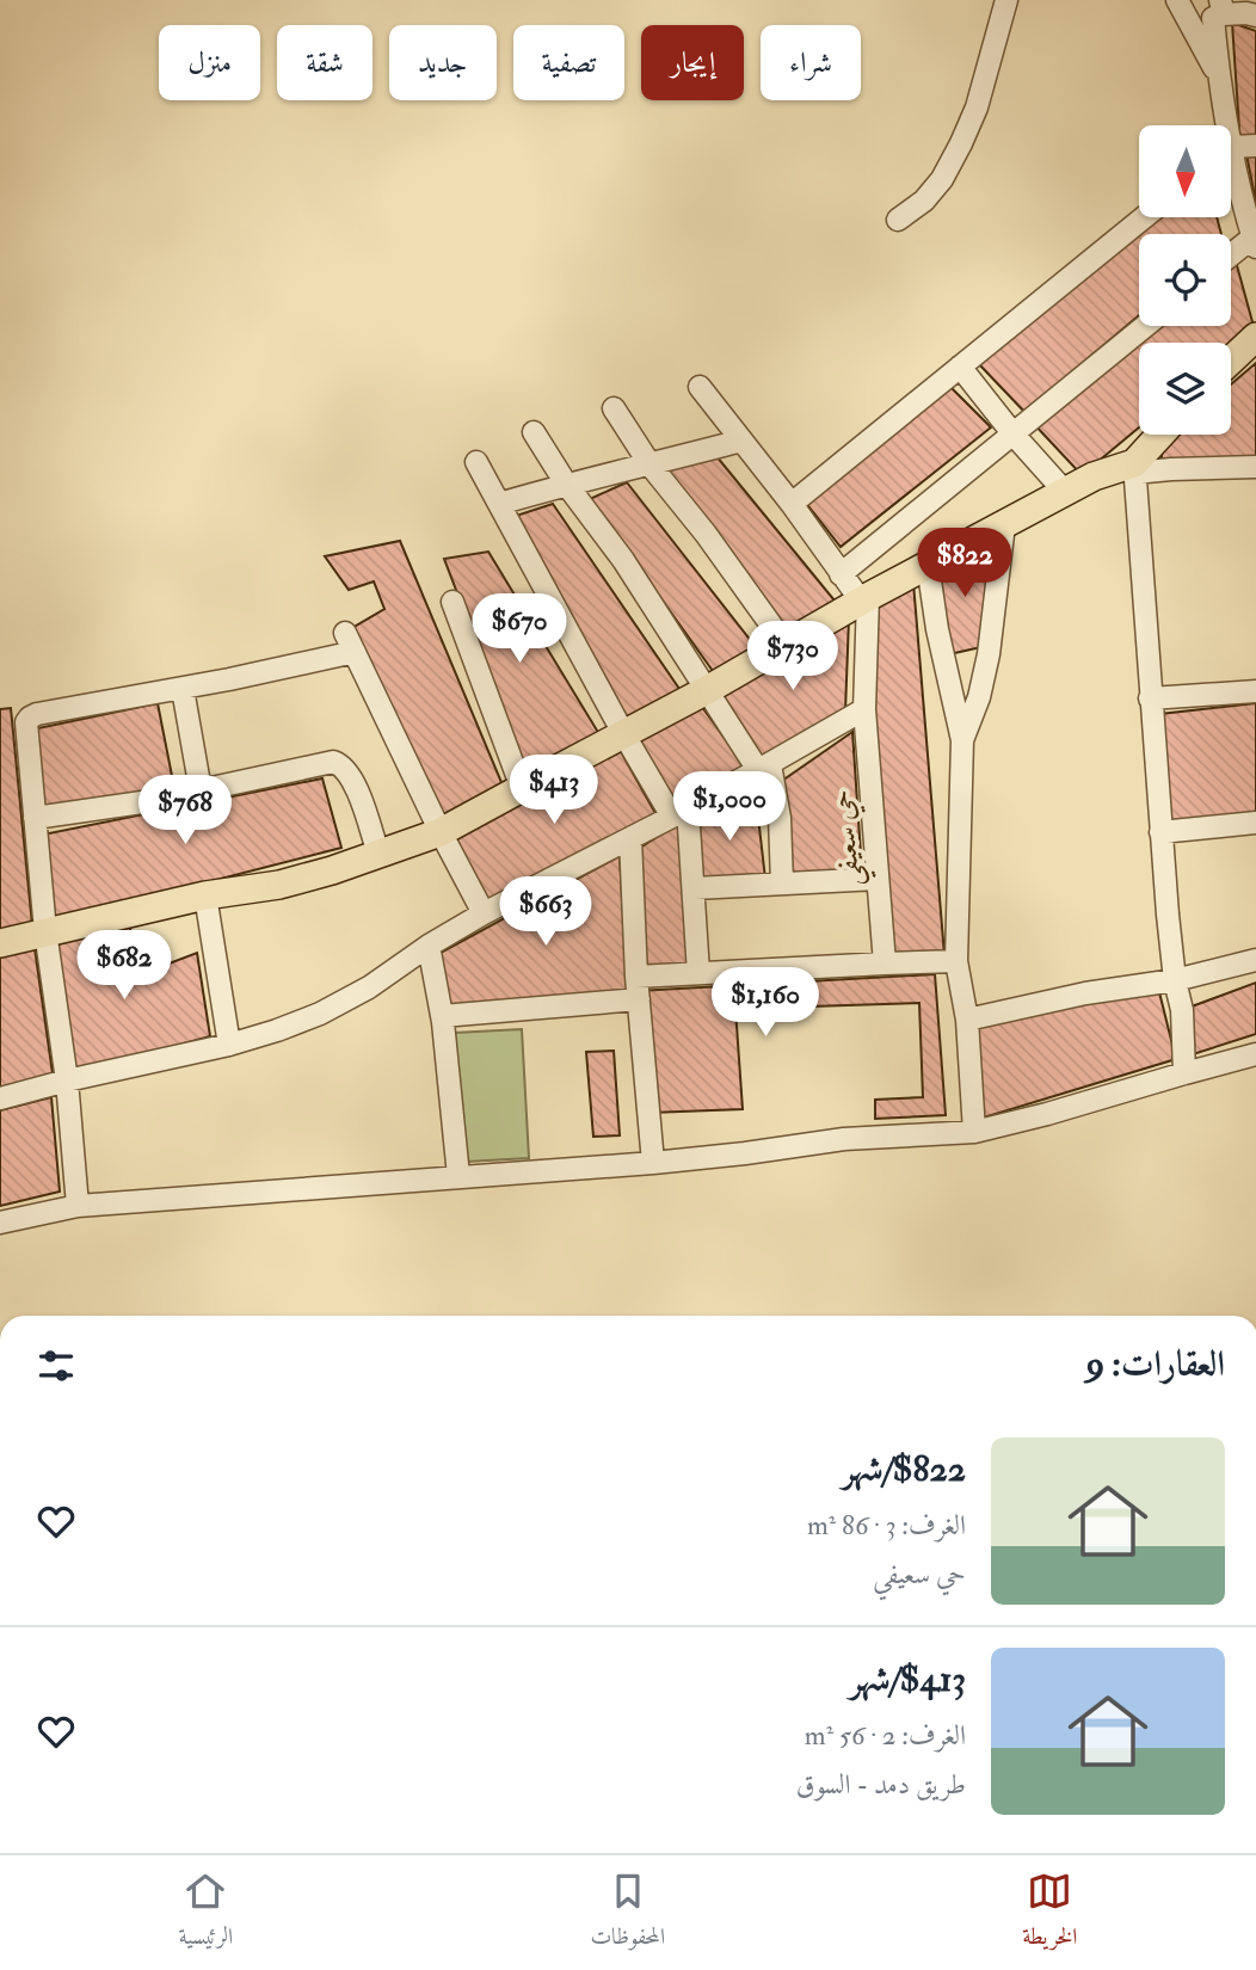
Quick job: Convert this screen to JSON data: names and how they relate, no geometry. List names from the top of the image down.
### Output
{
  "streets": {
    "street": ["حي سعيفي"]
  },
  "north": "bottom",
  "page": {
    "chip": [
      "شراء",
      "إيجار",
      "تصفية",
      "جديد",
      "شقة",
      "منزل"
    ],
    "price": [
      "$822",
      "$670",
      "$730",
      "$413",
      "$1,000",
      "$768",
      "$663",
      "$682",
      "$1,160"
    ],
    "heading": "العقارات: 9",
    "list": [
      {
        "name": "$822/شهر",
        "note": "الغرف: 3 · 86 m² · حي سعيفي"
      },
      {
        "name": "$413/شهر",
        "note": "الغرف: 2 · 56 m² · طريق دمد - السوق"
      }
    ],
    "tabs": ["الخريطة", "المحفوظات", "الرئيسية"]
  }
}
